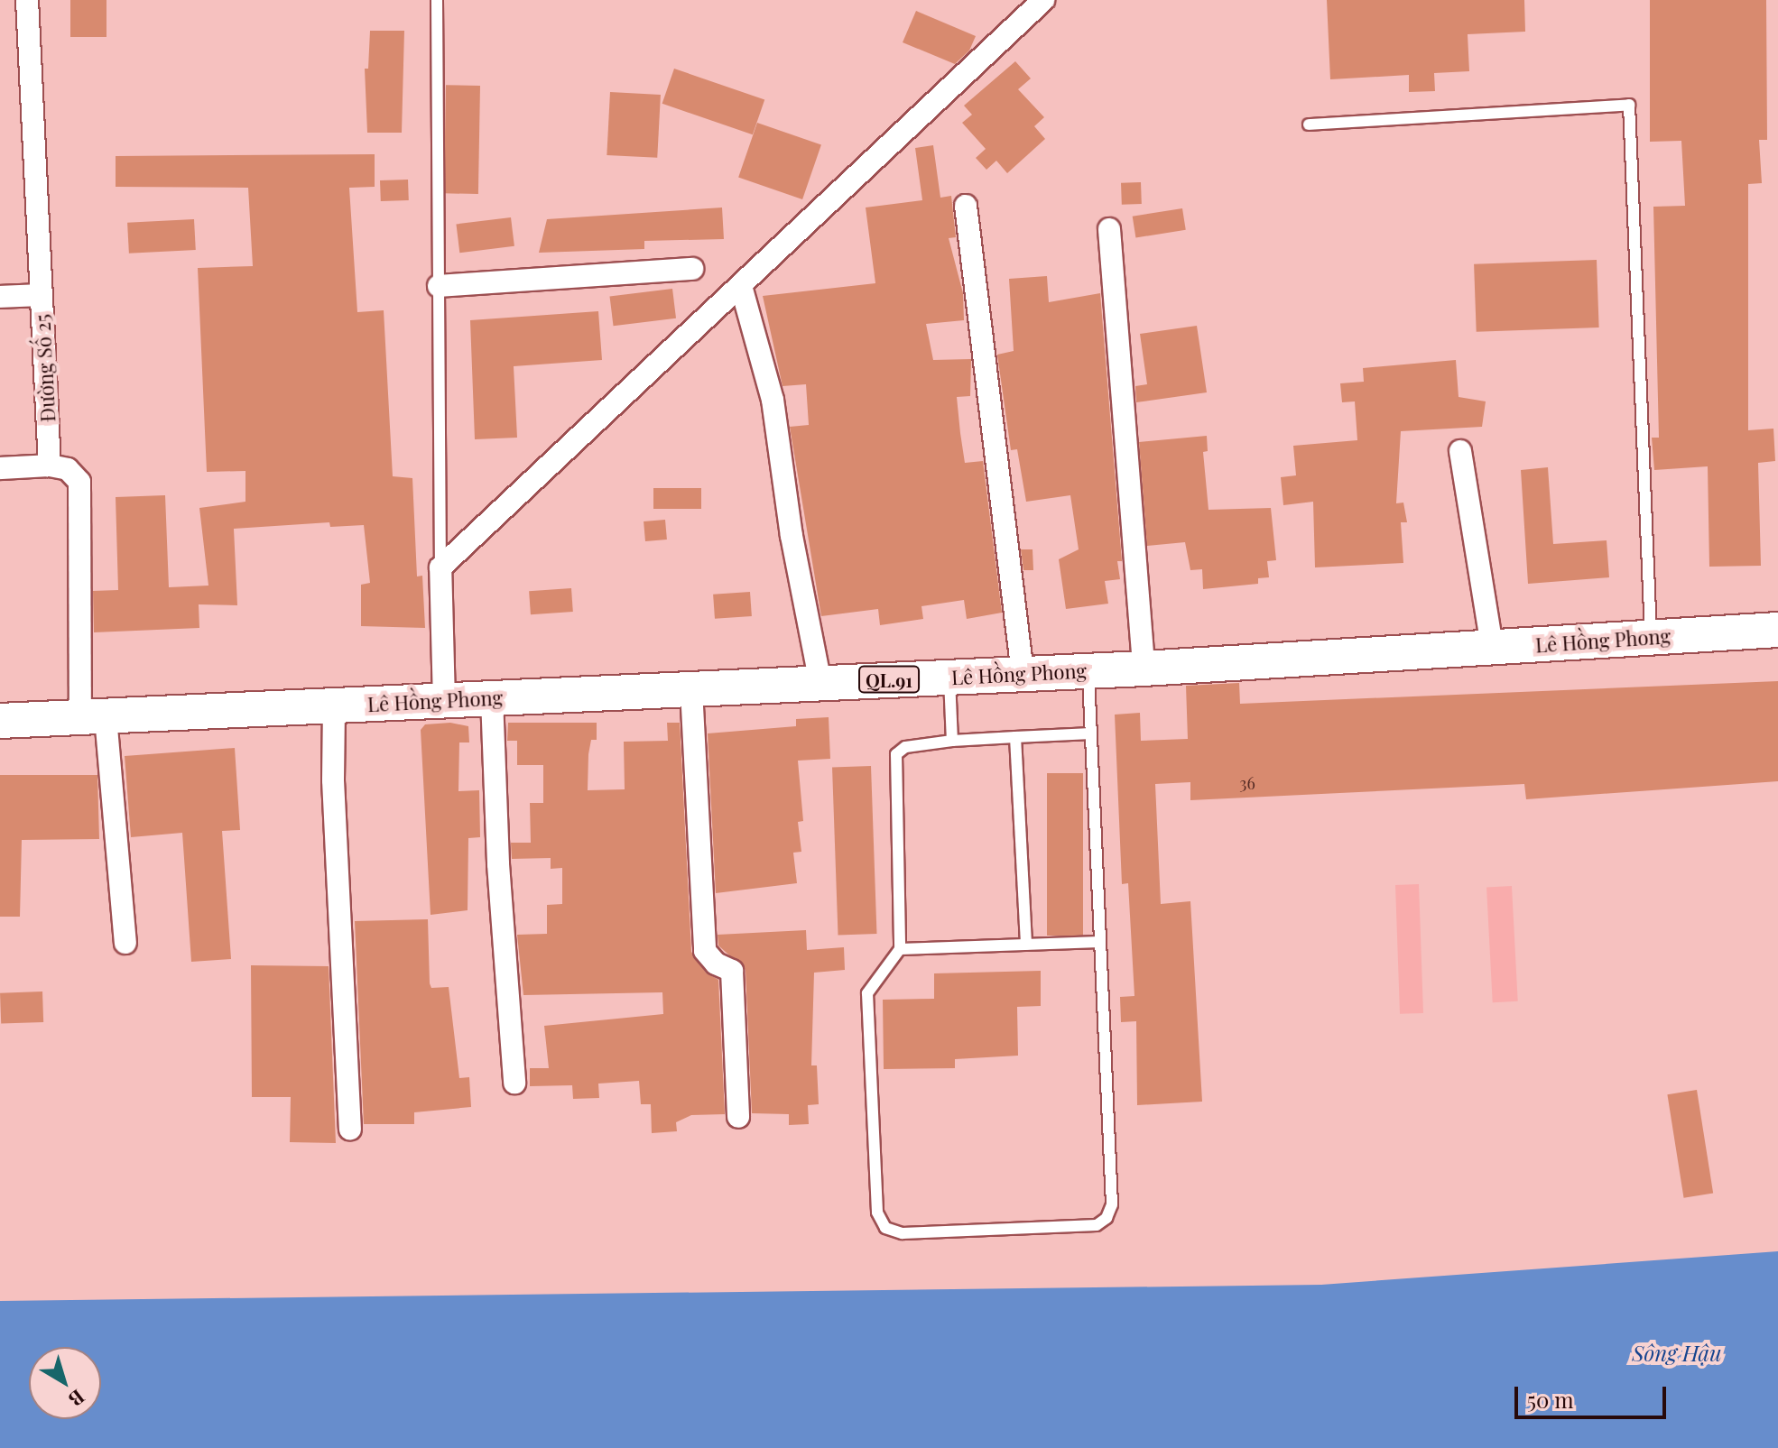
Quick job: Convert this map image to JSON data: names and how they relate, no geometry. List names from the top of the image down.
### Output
{
  "streets": {
    "highway": ["Lê Hồng Phong", "QL.91"],
    "street": ["Đường Số 25"]
  },
  "water": ["Sông Hậu"],
  "house_numbers": ["36"],
  "scale_bar": "50 m",
  "north": "bottom right"
}
